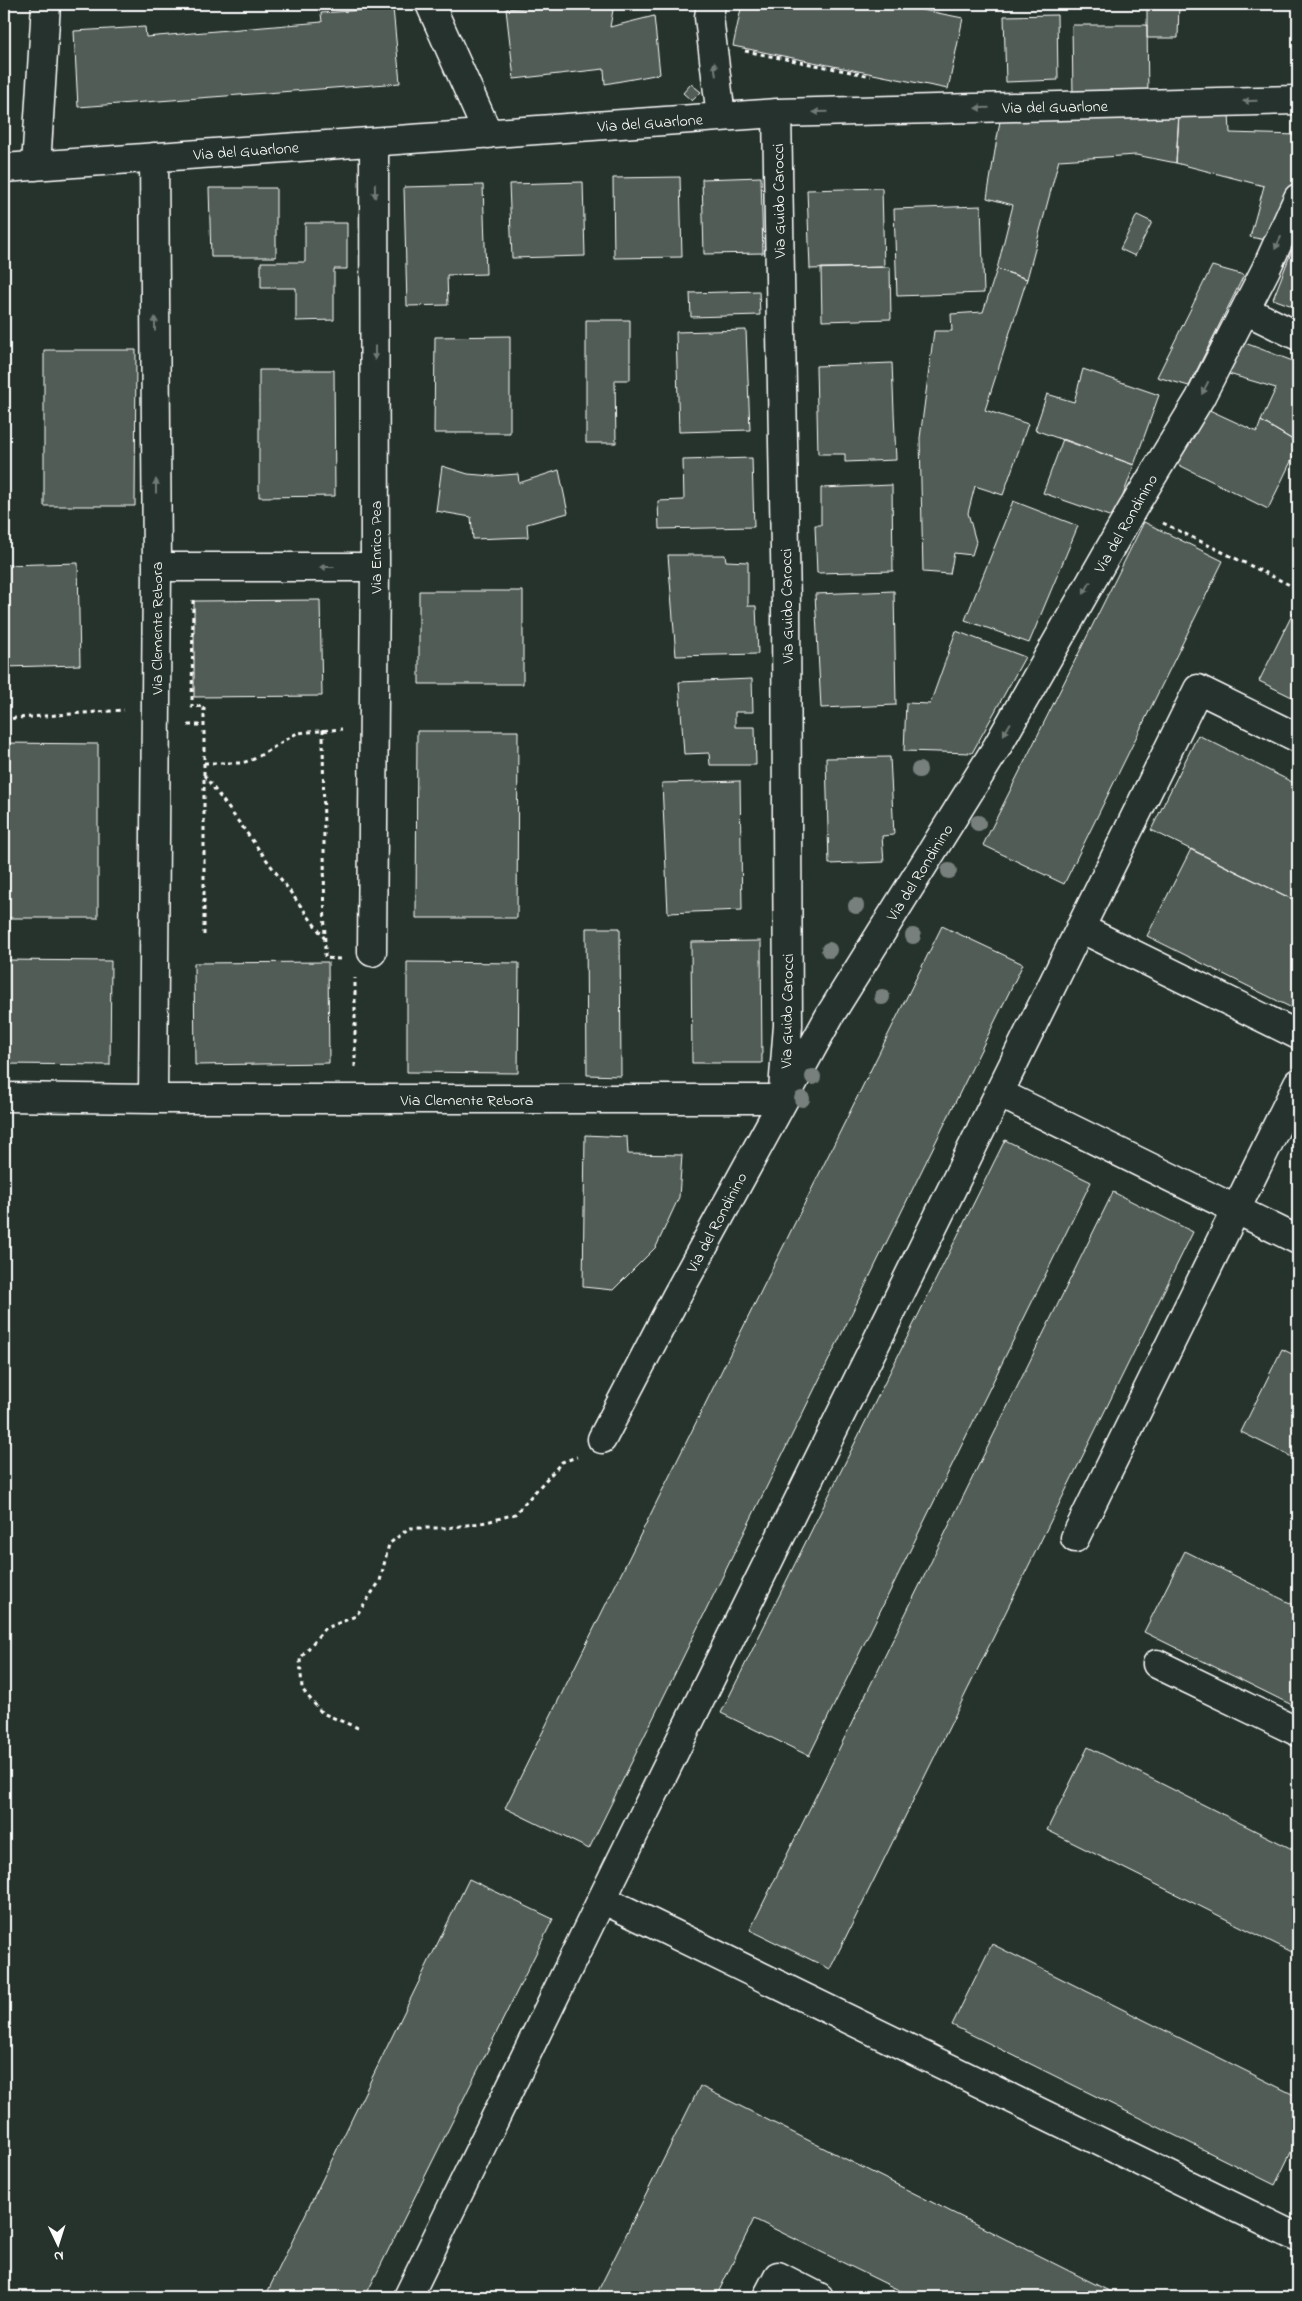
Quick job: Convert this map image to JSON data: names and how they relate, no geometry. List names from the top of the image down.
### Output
{
  "streets": {
    "street": [
      "Via del Guarlone",
      "Via Guido Carocci",
      "Via del Rondinino",
      "Via Enrico Pea",
      "Via Clemente Rebora"
    ]
  },
  "crossings": [
    ["Via del Guarlone", "Via Guido Carocci"],
    ["Via del Guarlone", "Via Enrico Pea"],
    ["Via del Guarlone", "Via Clemente Rebora"],
    ["Via Guido Carocci", "Via del Rondinino"],
    ["Via Guido Carocci", "Via Clemente Rebora"],
    ["Via del Rondinino", "Via Clemente Rebora"]
  ],
  "one_way": ["Via del Guarlone", "Via del Rondinino", "Via Enrico Pea"],
  "north": "bottom"
}
